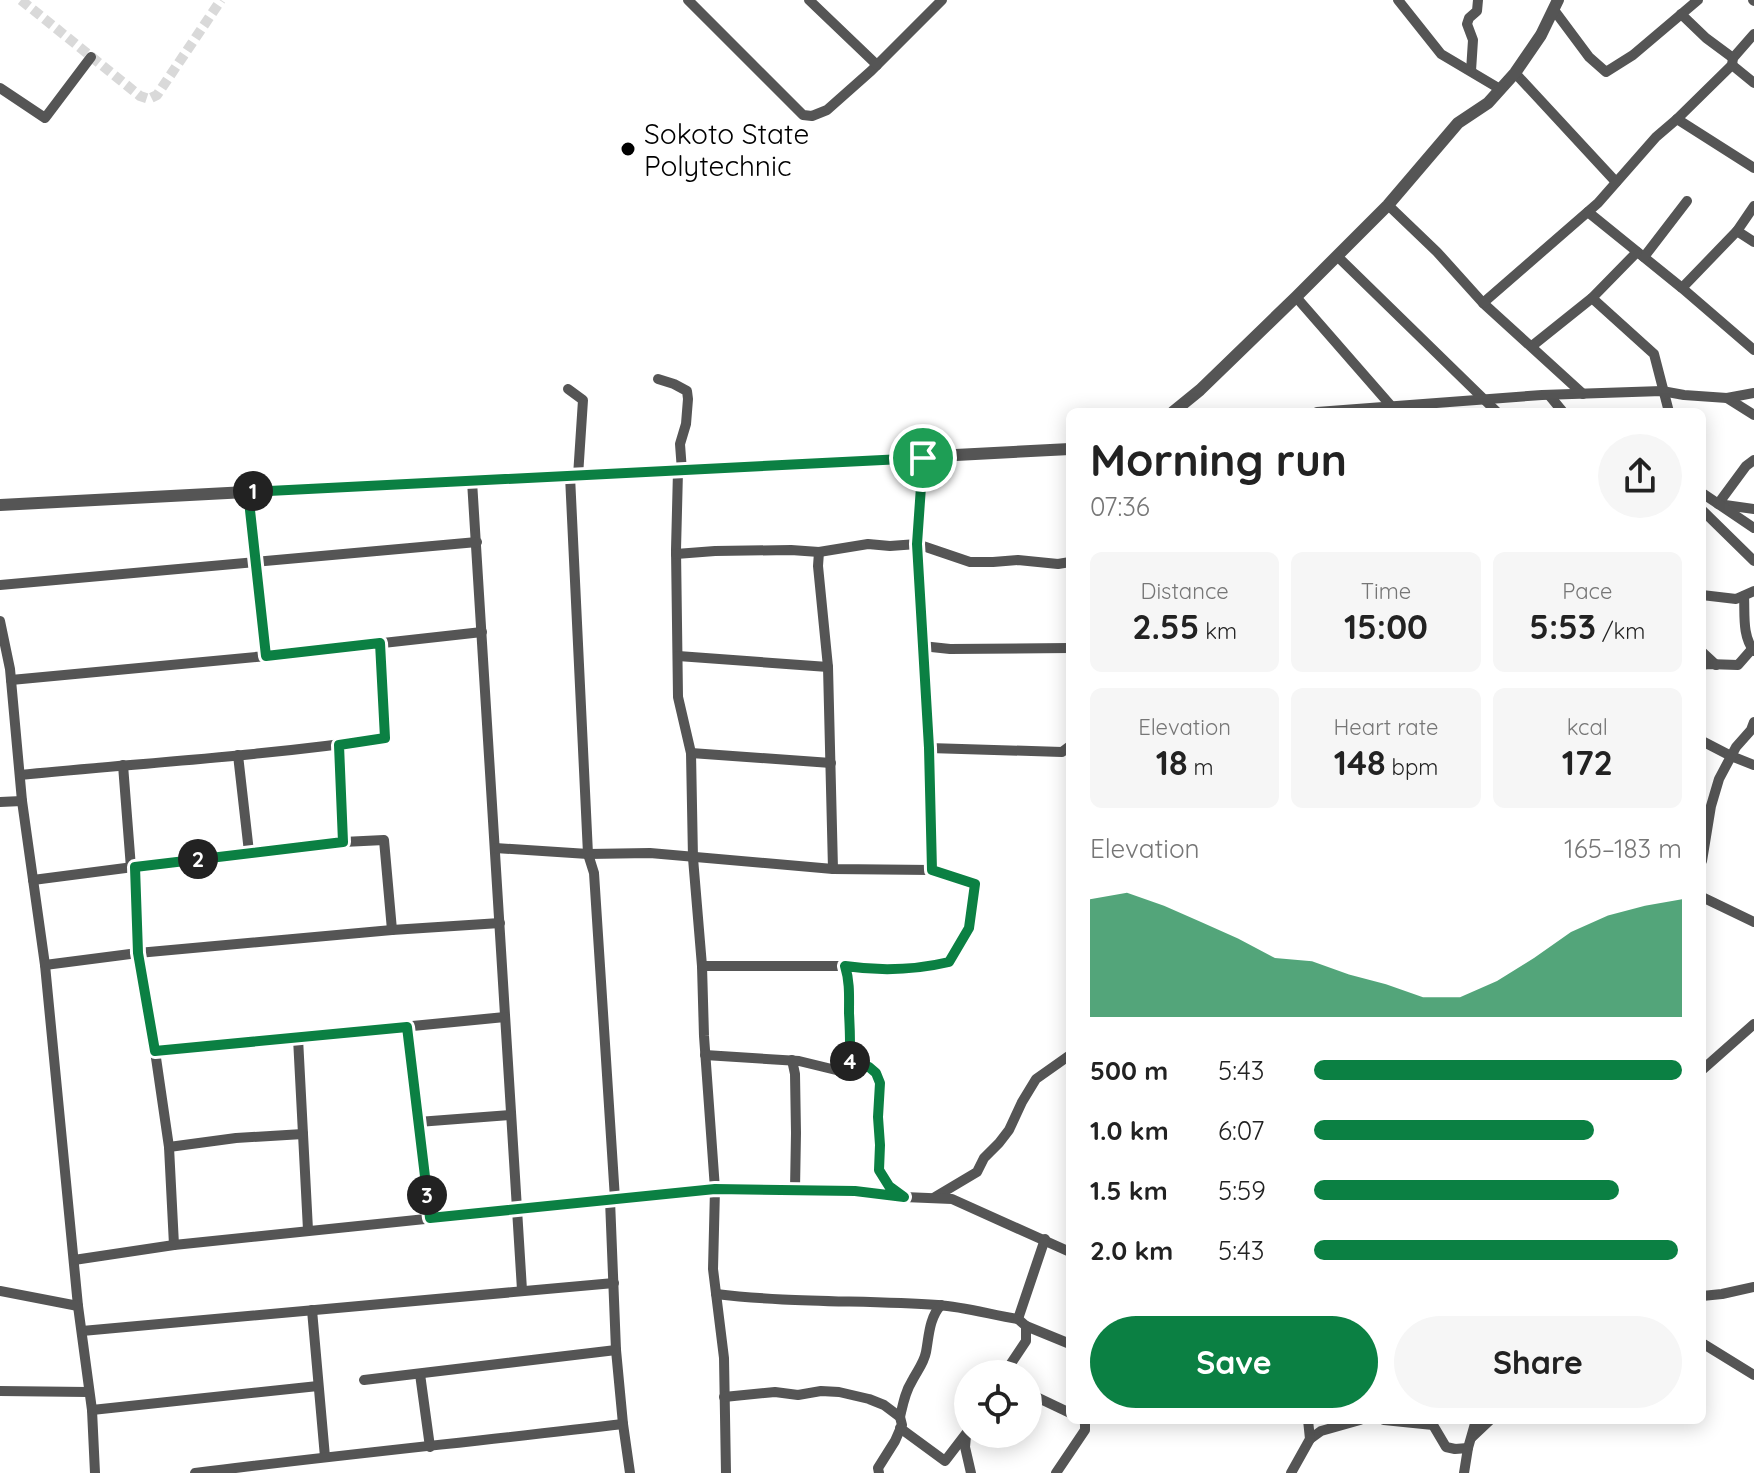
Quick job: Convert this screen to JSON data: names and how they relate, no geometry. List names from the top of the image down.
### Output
{
  "places": ["Sokoto State Polytechnic"],
  "page": {
    "heading": ["Morning run", "07:36"],
    "pins": [
      "1",
      "2",
      "4",
      "3"
    ],
    "stats": [
      ["Distance", "2.55 km"],
      ["Time", "15:00"],
      ["Pace", "5:53 /km"],
      ["Elevation", "18 m"],
      ["Heart rate", "148 bpm"],
      ["kcal", "172"]
    ],
    "chart": ["Elevation", "165–183 m"],
    "list": [
      {
        "name": "500 m",
        "note": "5:43"
      },
      {
        "name": "1.0 km",
        "note": "6:07"
      },
      {
        "name": "1.5 km",
        "note": "5:59"
      },
      {
        "name": "2.0 km",
        "note": "5:43"
      }
    ],
    "buttons": ["Save", "Share"]
  }
}
